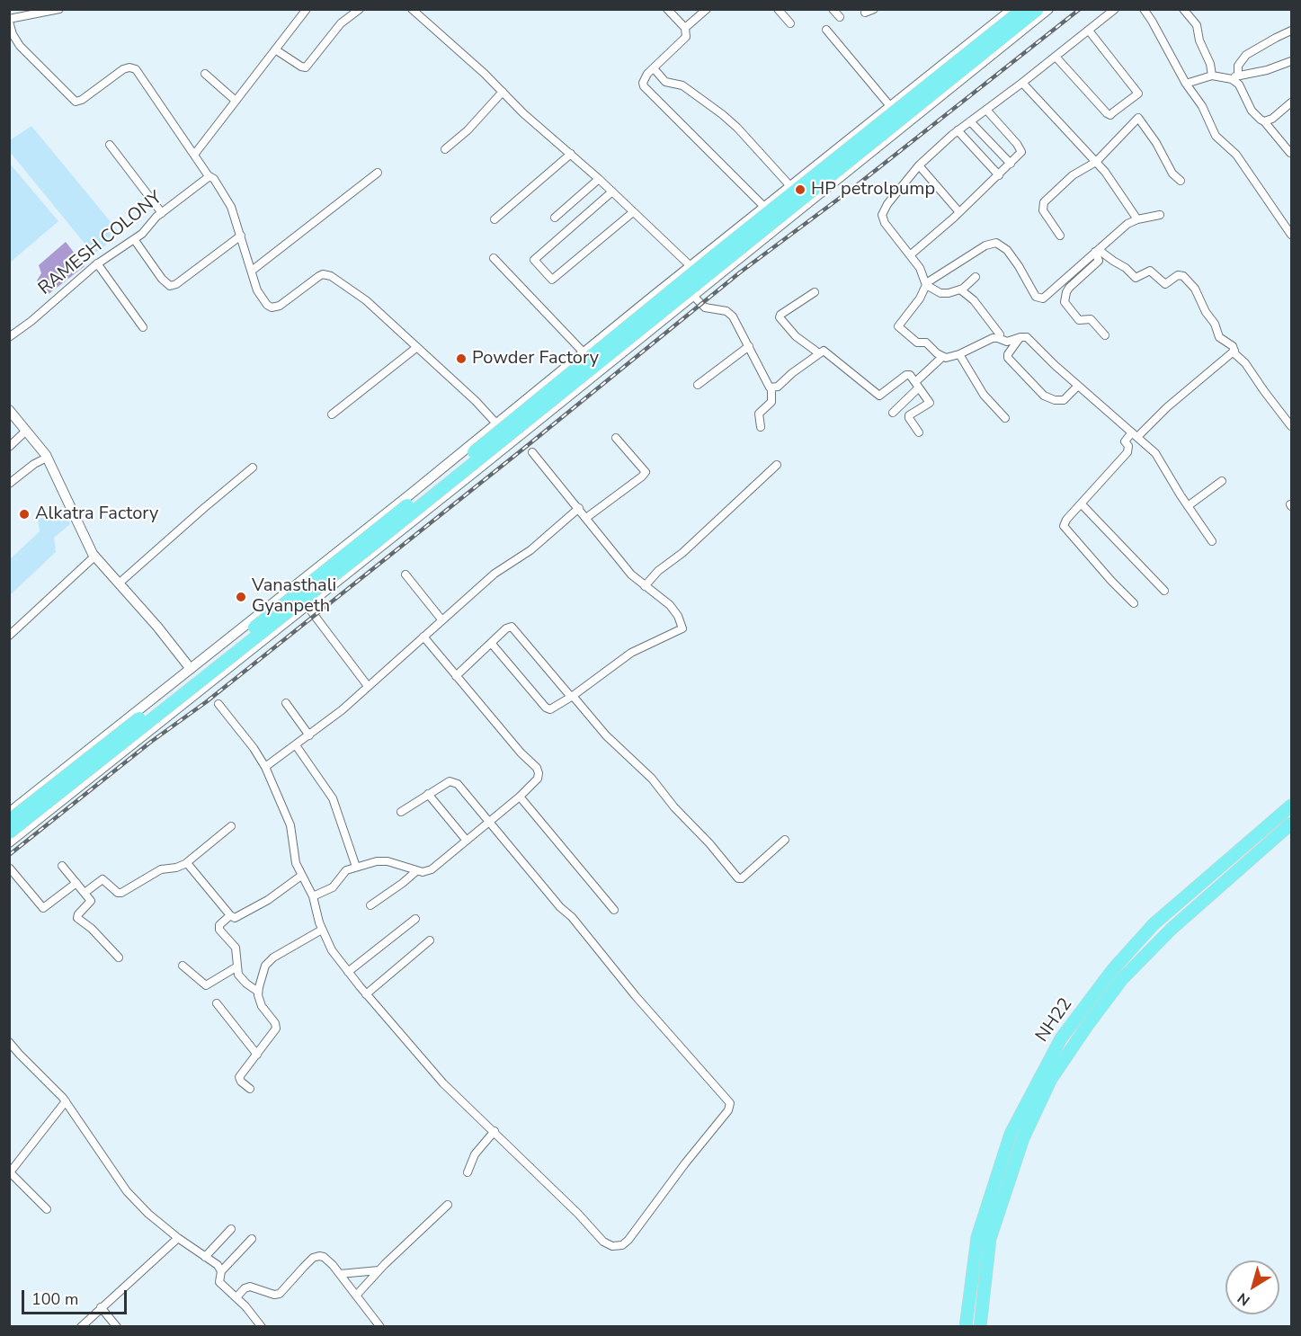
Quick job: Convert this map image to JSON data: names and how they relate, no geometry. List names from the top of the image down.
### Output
{
  "streets": {
    "highway": ["NH22"],
    "street": ["RAMESH COLONY"]
  },
  "places": [
    "HP petrolpump",
    "Powder Factory",
    "Alkatra Factory",
    "Vanasthali Gyanpeth"
  ],
  "scale_bar": "100 m",
  "north": "bottom left"
}
